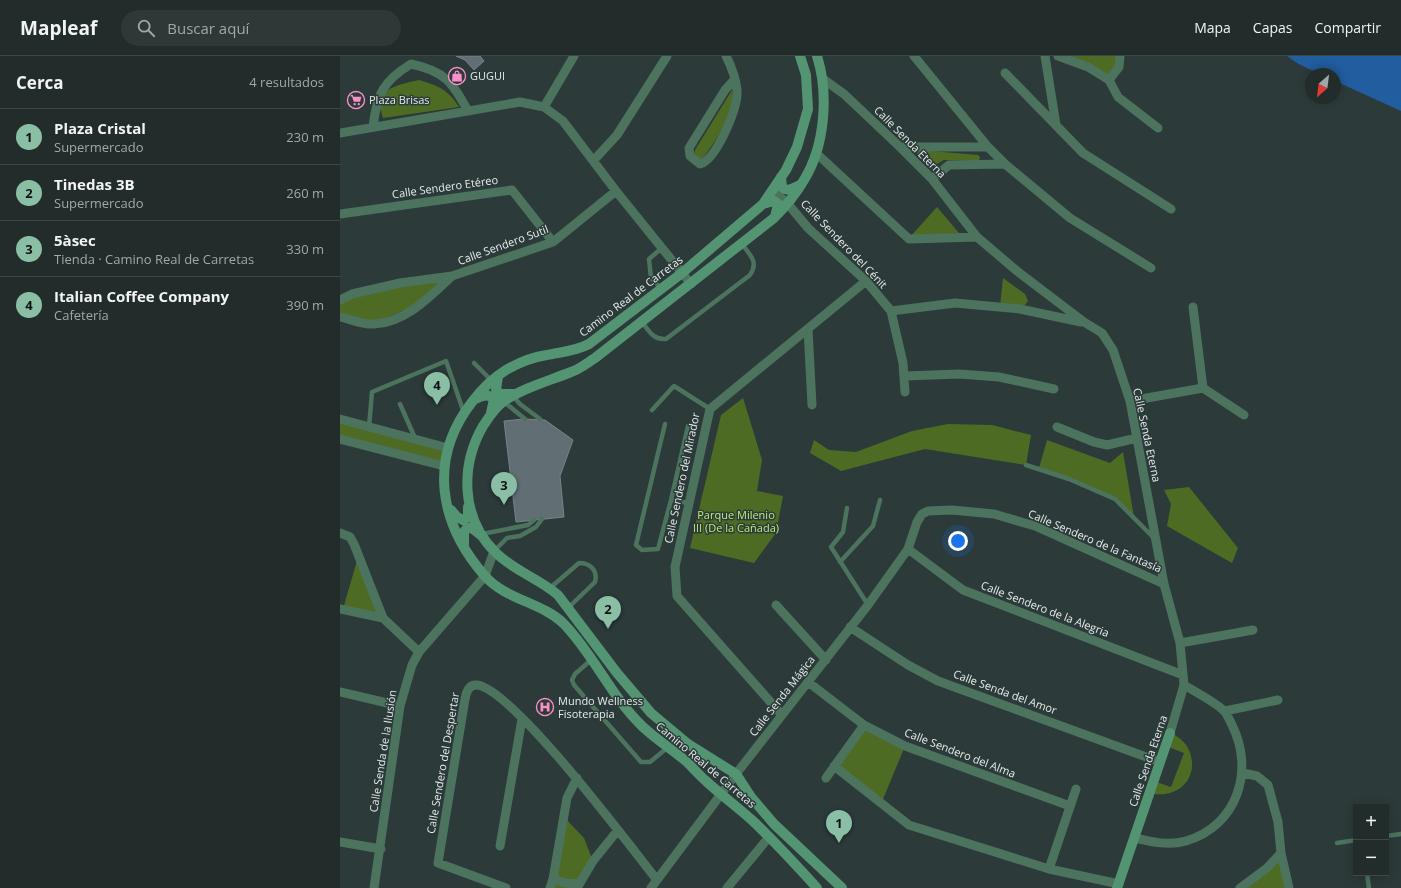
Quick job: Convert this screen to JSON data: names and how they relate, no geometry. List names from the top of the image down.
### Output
{
  "streets": {
    "street": [
      "Calle Senda Eterna",
      "Calle Sendero Etéreo",
      "Calle Sendero del Cénit",
      "Calle Sendero Sutil",
      "Camino Real de Carretas",
      "Calle Sendero del Mirador",
      "Calle Sendero de la Fantasía",
      "Calle Sendero de la Alegria",
      "Calle Senda del Amor",
      "Calle Senda Mágica",
      "Calle Senda de la Ilusión",
      "Calle Sendero del Alma",
      "Calle Sendero del Despertar"
    ]
  },
  "crossings": [
    ["Calle Senda Eterna", "Camino Real de Carretas"],
    ["Calle Senda Eterna", "Calle Sendero de la Fantasía"],
    ["Calle Senda Eterna", "Calle Sendero de la Alegria"],
    ["Calle Senda Eterna", "Calle Senda del Amor"],
    ["Calle Sendero Etéreo", "Calle Sendero Sutil"],
    ["Calle Sendero del Cénit", "Camino Real de Carretas"],
    ["Calle Sendero del Cénit", "Calle Sendero del Mirador"],
    ["Camino Real de Carretas", "Calle Senda Mágica"],
    ["Camino Real de Carretas", "Calle Senda de la Ilusión"],
    ["Calle Sendero del Mirador", "Calle Senda Mágica"],
    ["Calle Sendero de la Fantasía", "Calle Senda Mágica"],
    ["Calle Sendero de la Alegria", "Calle Senda Mágica"],
    ["Calle Senda del Amor", "Calle Senda Mágica"],
    ["Calle Senda Mágica", "Calle Sendero del Alma"],
    ["Calle Senda Mágica", "Calle Sendero del Despertar"]
  ],
  "parks": ["Parque Milenio III (De la Cañada)"],
  "places": {
    "shop": ["GUGUI"],
    "supermarket": ["Plaza Brisas"],
    "hospital": ["Mundo Wellness Fisoterapia"]
  },
  "north": "bottom left",
  "page": {
    "header": "Mapleaf",
    "search": "Buscar aquí",
    "nav": ["Mapa", "Capas", "Compartir"],
    "heading": ["Cerca", "4 resultados"],
    "list": [
      {
        "mark": "1",
        "name": "Plaza Cristal",
        "note": "Supermercado",
        "value": "230 m"
      },
      {
        "mark": "2",
        "name": "Tinedas 3B",
        "note": "Supermercado",
        "value": "260 m"
      },
      {
        "mark": "3",
        "name": "5àsec",
        "note": "Tienda · Camino Real de Carretas",
        "value": "330 m"
      },
      {
        "mark": "4",
        "name": "Italian Coffee Company",
        "note": "Cafetería",
        "value": "390 m"
      }
    ],
    "pins": [
      "4",
      "3",
      "2",
      "1"
    ],
    "map_buttons": ["+", "−"]
  }
}
